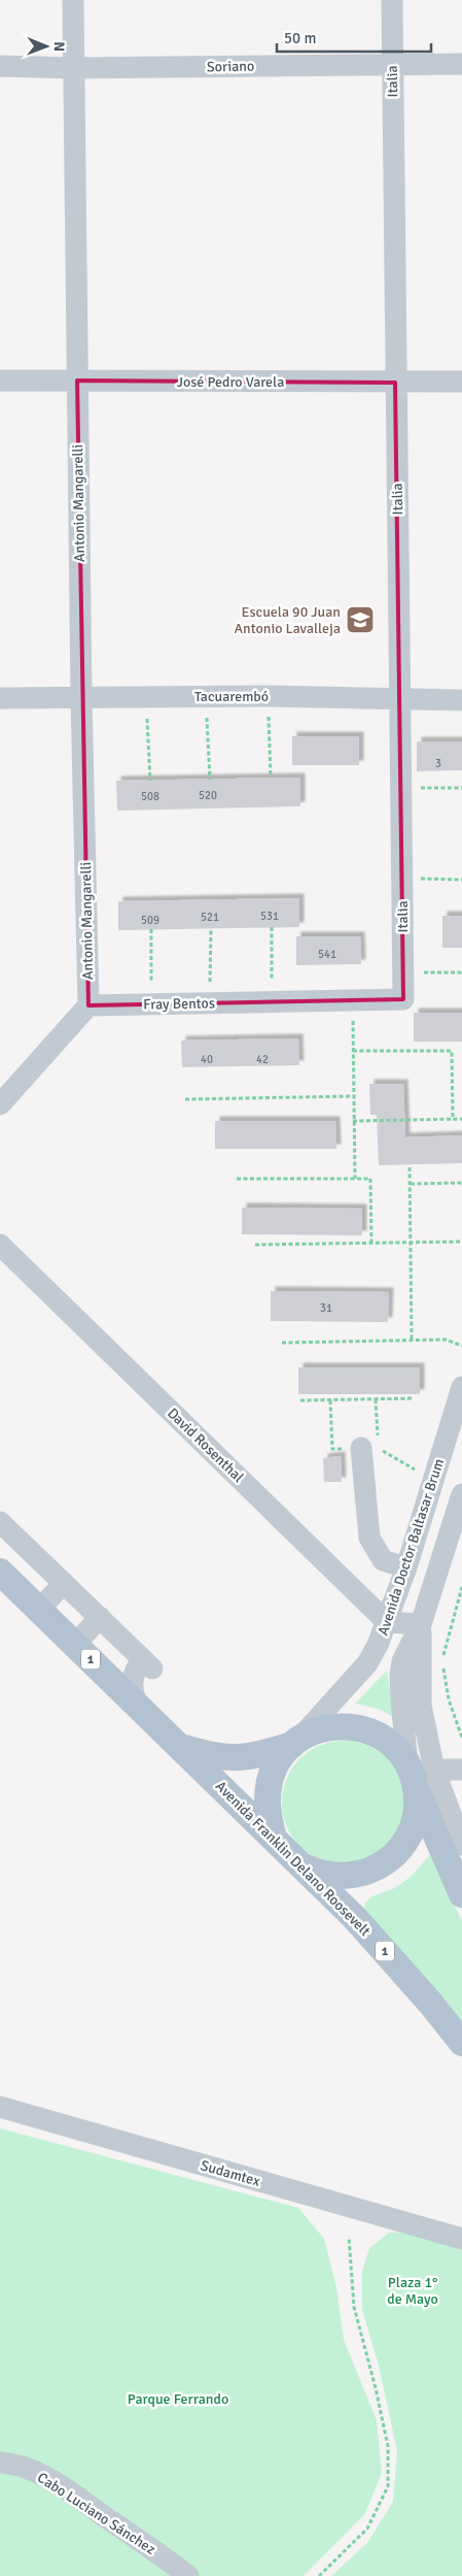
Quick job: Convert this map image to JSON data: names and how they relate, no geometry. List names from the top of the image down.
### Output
{
  "streets": {
    "main road": ["1", "Avenida Franklin Delano Roosevelt"],
    "street": [
      "Soriano",
      "Italia",
      "José Pedro Varela",
      "Antonio Mangarelli",
      "Tacuarembó",
      "Fray Bentos",
      "David Rosenthal",
      "Avenida Doctor Baltasar Brum",
      "Sudamtex",
      "Cabo Luciano Sánchez"
    ]
  },
  "crossings": [
    ["Soriano", "Italia"],
    ["Soriano", "Antonio Mangarelli"],
    ["Italia", "José Pedro Varela"],
    ["Italia", "Tacuarembó"],
    ["Italia", "Fray Bentos"],
    ["José Pedro Varela", "Antonio Mangarelli"],
    ["Antonio Mangarelli", "Tacuarembó"],
    ["Antonio Mangarelli", "Fray Bentos"],
    ["David Rosenthal", "Avenida Doctor Baltasar Brum"],
    ["Avenida Doctor Baltasar Brum", "Avenida Franklin Delano Roosevelt"]
  ],
  "parks": ["Plaza 1° de Mayo", "Parque Ferrando"],
  "places": {
    "school or university": ["Escuela 90 Juan Antonio Lavalleja"]
  },
  "house_numbers": [
    "3",
    "520",
    "508",
    "531",
    "521",
    "509",
    "541",
    "40",
    "42",
    "31"
  ],
  "scale_bar": "50 m",
  "north": "right"
}
